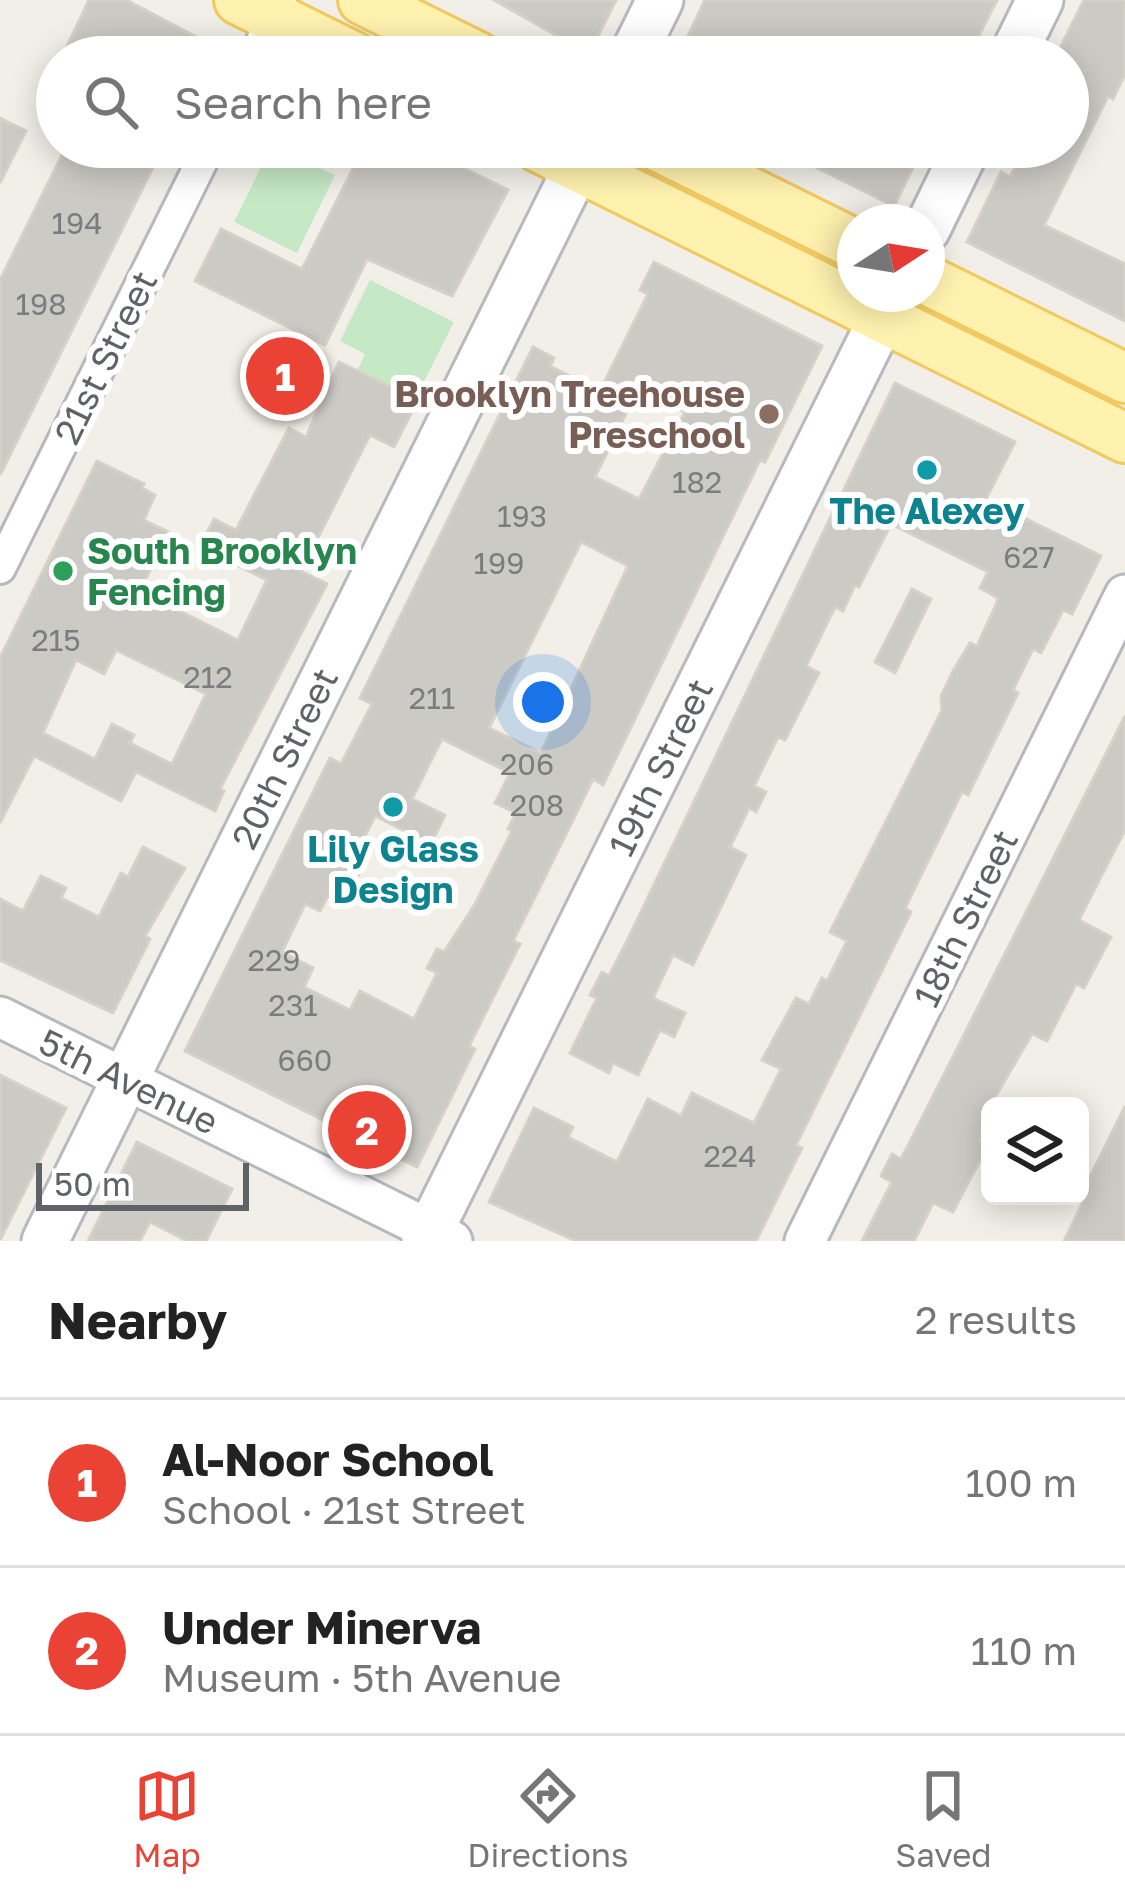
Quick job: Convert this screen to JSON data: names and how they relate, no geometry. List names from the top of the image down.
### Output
{
  "streets": {
    "main road": ["20th Street", "19th Street"],
    "street": ["21st Street", "18th Street", "5th Avenue"]
  },
  "crossings": [
    ["20th Street", "5th Avenue"],
    ["19th Street", "5th Avenue"]
  ],
  "places": [
    "Brooklyn Treehouse Preschool",
    "The Alexey",
    "South Brooklyn Fencing",
    "Lily Glass Design"
  ],
  "house_numbers": [
    "194",
    "198",
    "182",
    "193",
    "627",
    "199",
    "215",
    "212",
    "211",
    "206",
    "208",
    "229",
    "231",
    "660",
    "224"
  ],
  "scale_bar": "50 m",
  "north": "right",
  "page": {
    "search": "Search here",
    "pins": ["1", "2"],
    "scale": "50 m",
    "heading": ["Nearby", "2 results"],
    "list": [
      {
        "mark": "1",
        "name": "Al-Noor School",
        "note": "School · 21st Street",
        "value": "100 m"
      },
      {
        "mark": "2",
        "name": "Under Minerva",
        "note": "Museum · 5th Avenue",
        "value": "110 m"
      }
    ],
    "nav": ["Map", "Directions", "Saved"]
  }
}
